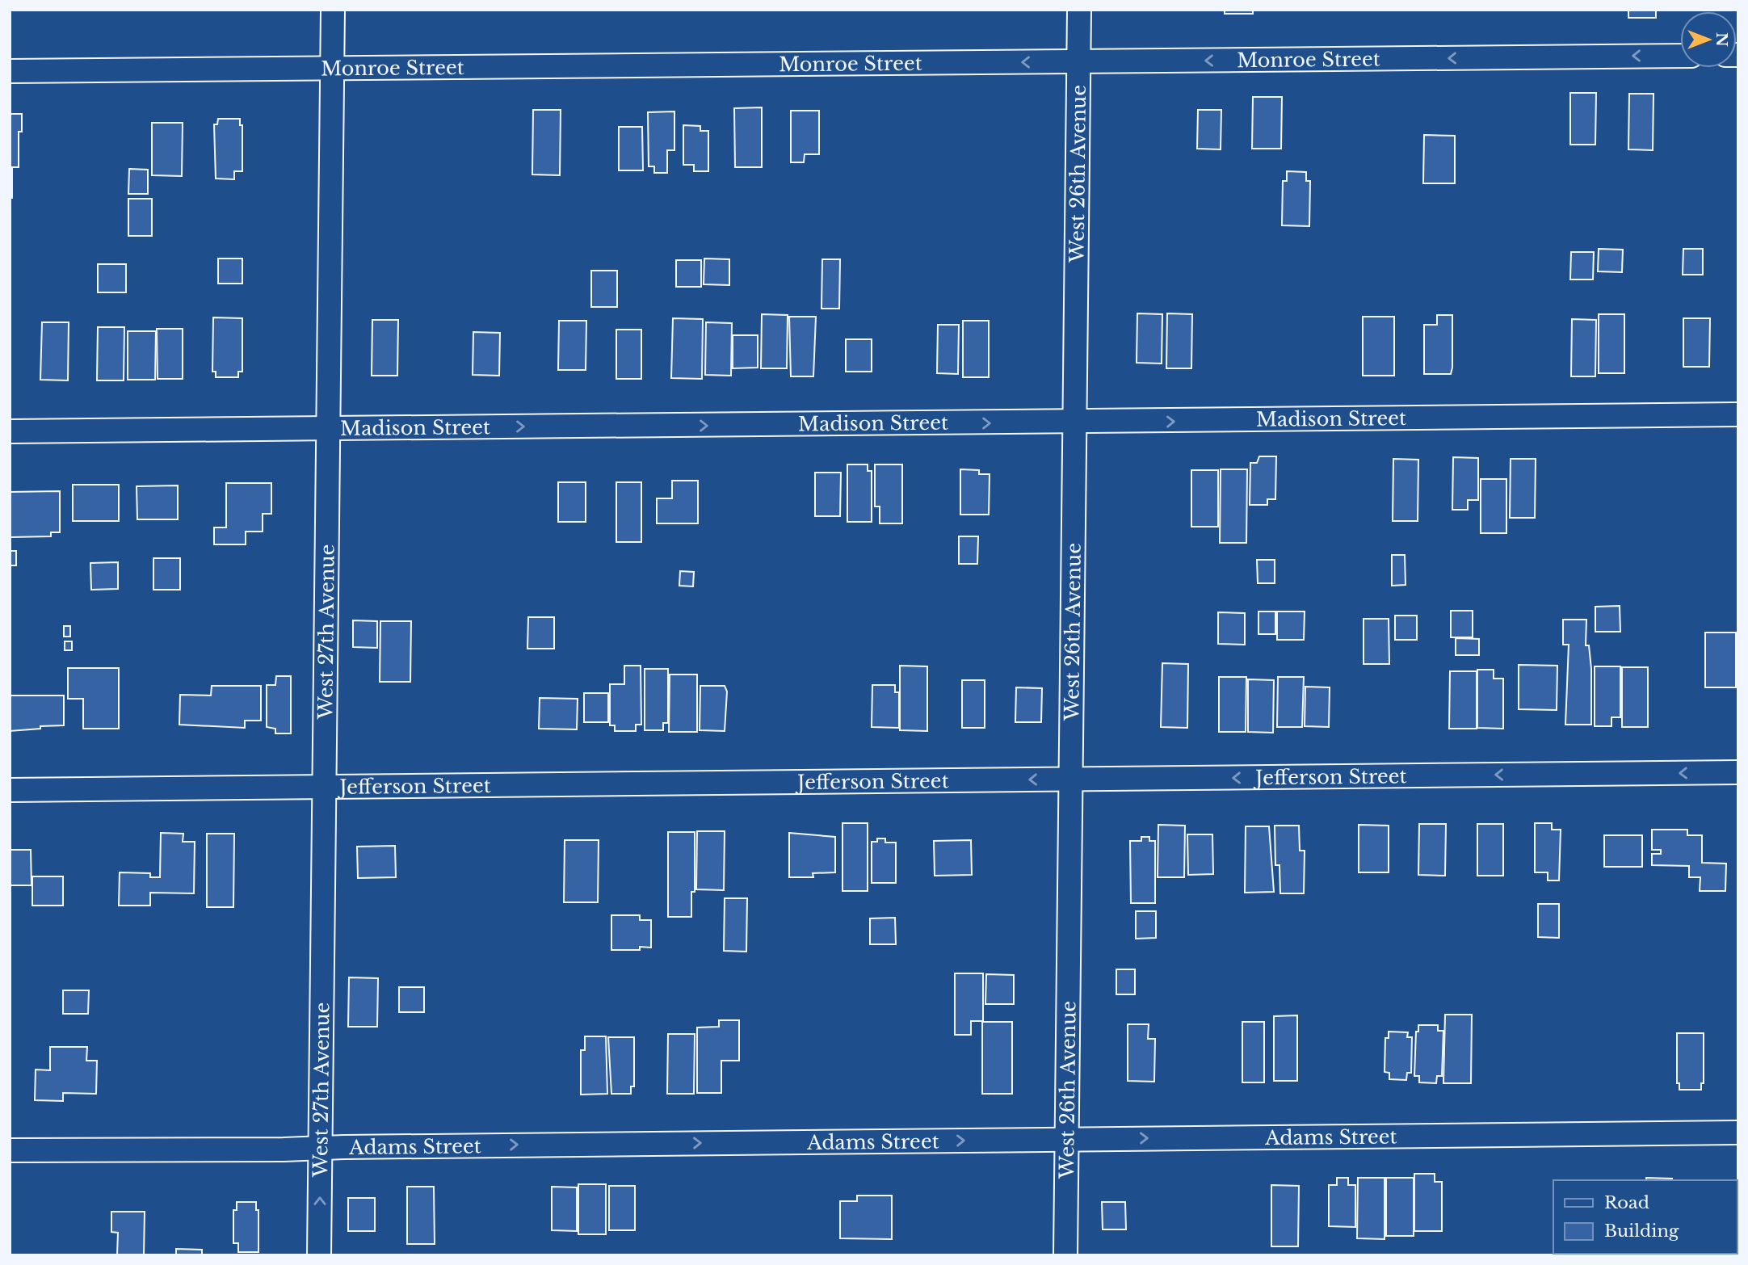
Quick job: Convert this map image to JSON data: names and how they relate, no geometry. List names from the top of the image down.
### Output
{
  "streets": {
    "street": [
      "Monroe Street",
      "West 26th Avenue",
      "Madison Street",
      "West 27th Avenue",
      "Jefferson Street",
      "Adams Street"
    ]
  },
  "crossings": [
    ["Monroe Street", "West 26th Avenue"],
    ["Monroe Street", "West 27th Avenue"],
    ["West 26th Avenue", "Madison Street"],
    ["West 26th Avenue", "Jefferson Street"],
    ["West 26th Avenue", "Adams Street"],
    ["Madison Street", "West 27th Avenue"],
    ["West 27th Avenue", "Jefferson Street"],
    ["West 27th Avenue", "Adams Street"]
  ],
  "one_way": [
    "Monroe Street",
    "Madison Street",
    "Jefferson Street",
    "Adams Street"
  ],
  "legend": ["Road", "Building"],
  "north": "right"
}
